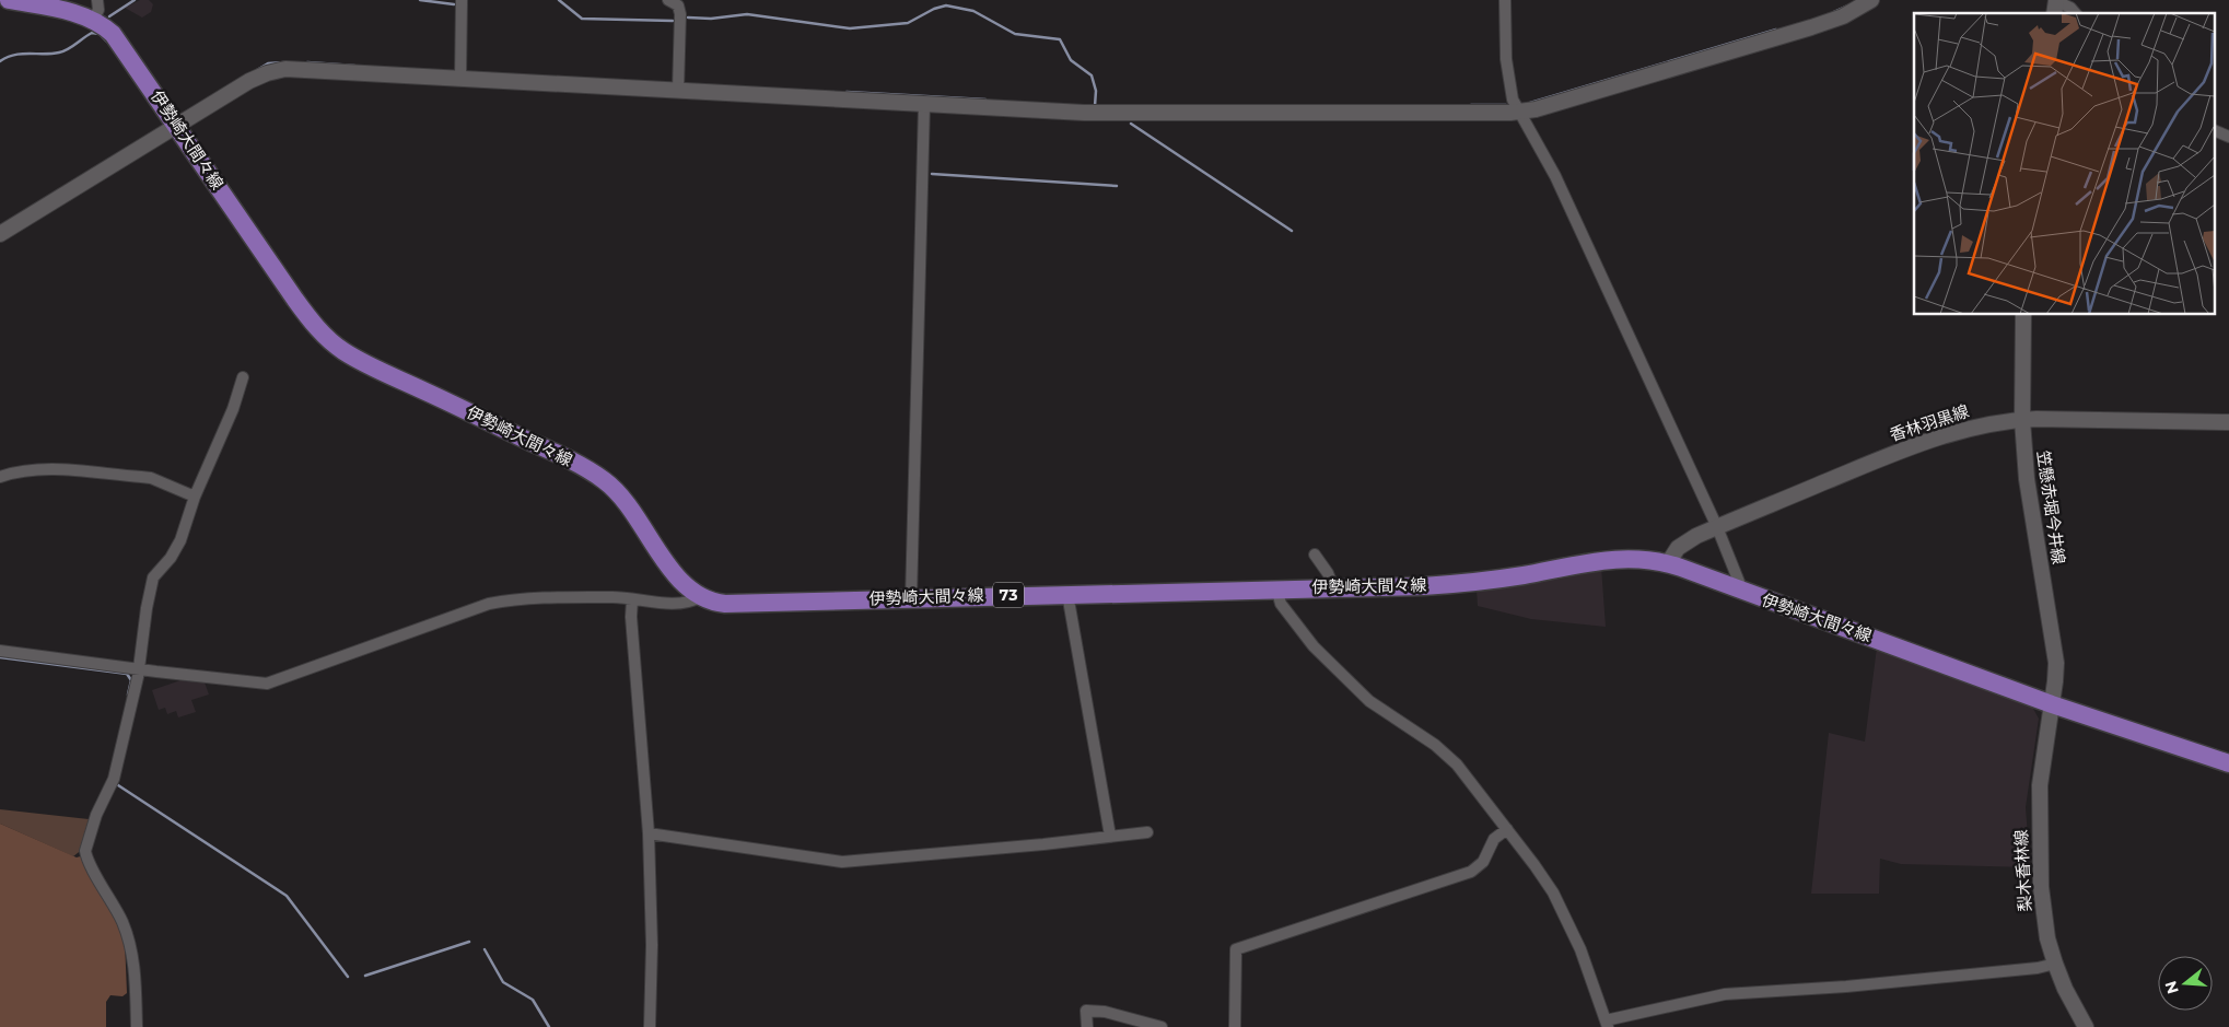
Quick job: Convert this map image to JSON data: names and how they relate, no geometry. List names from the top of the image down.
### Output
{
  "streets": {
    "main road": ["伊勢崎大間々線", "73"],
    "street": ["香林羽黒線", "笠懸赤堀今井線", "梨木香林線"]
  },
  "crossings": [
    ["伊勢崎大間々線", "香林羽黒線"],
    ["伊勢崎大間々線", "笠懸赤堀今井線"],
    ["伊勢崎大間々線", "梨木香林線"],
    ["香林羽黒線", "笠懸赤堀今井線"],
    ["笠懸赤堀今井線", "梨木香林線"]
  ],
  "north": "left"
}
